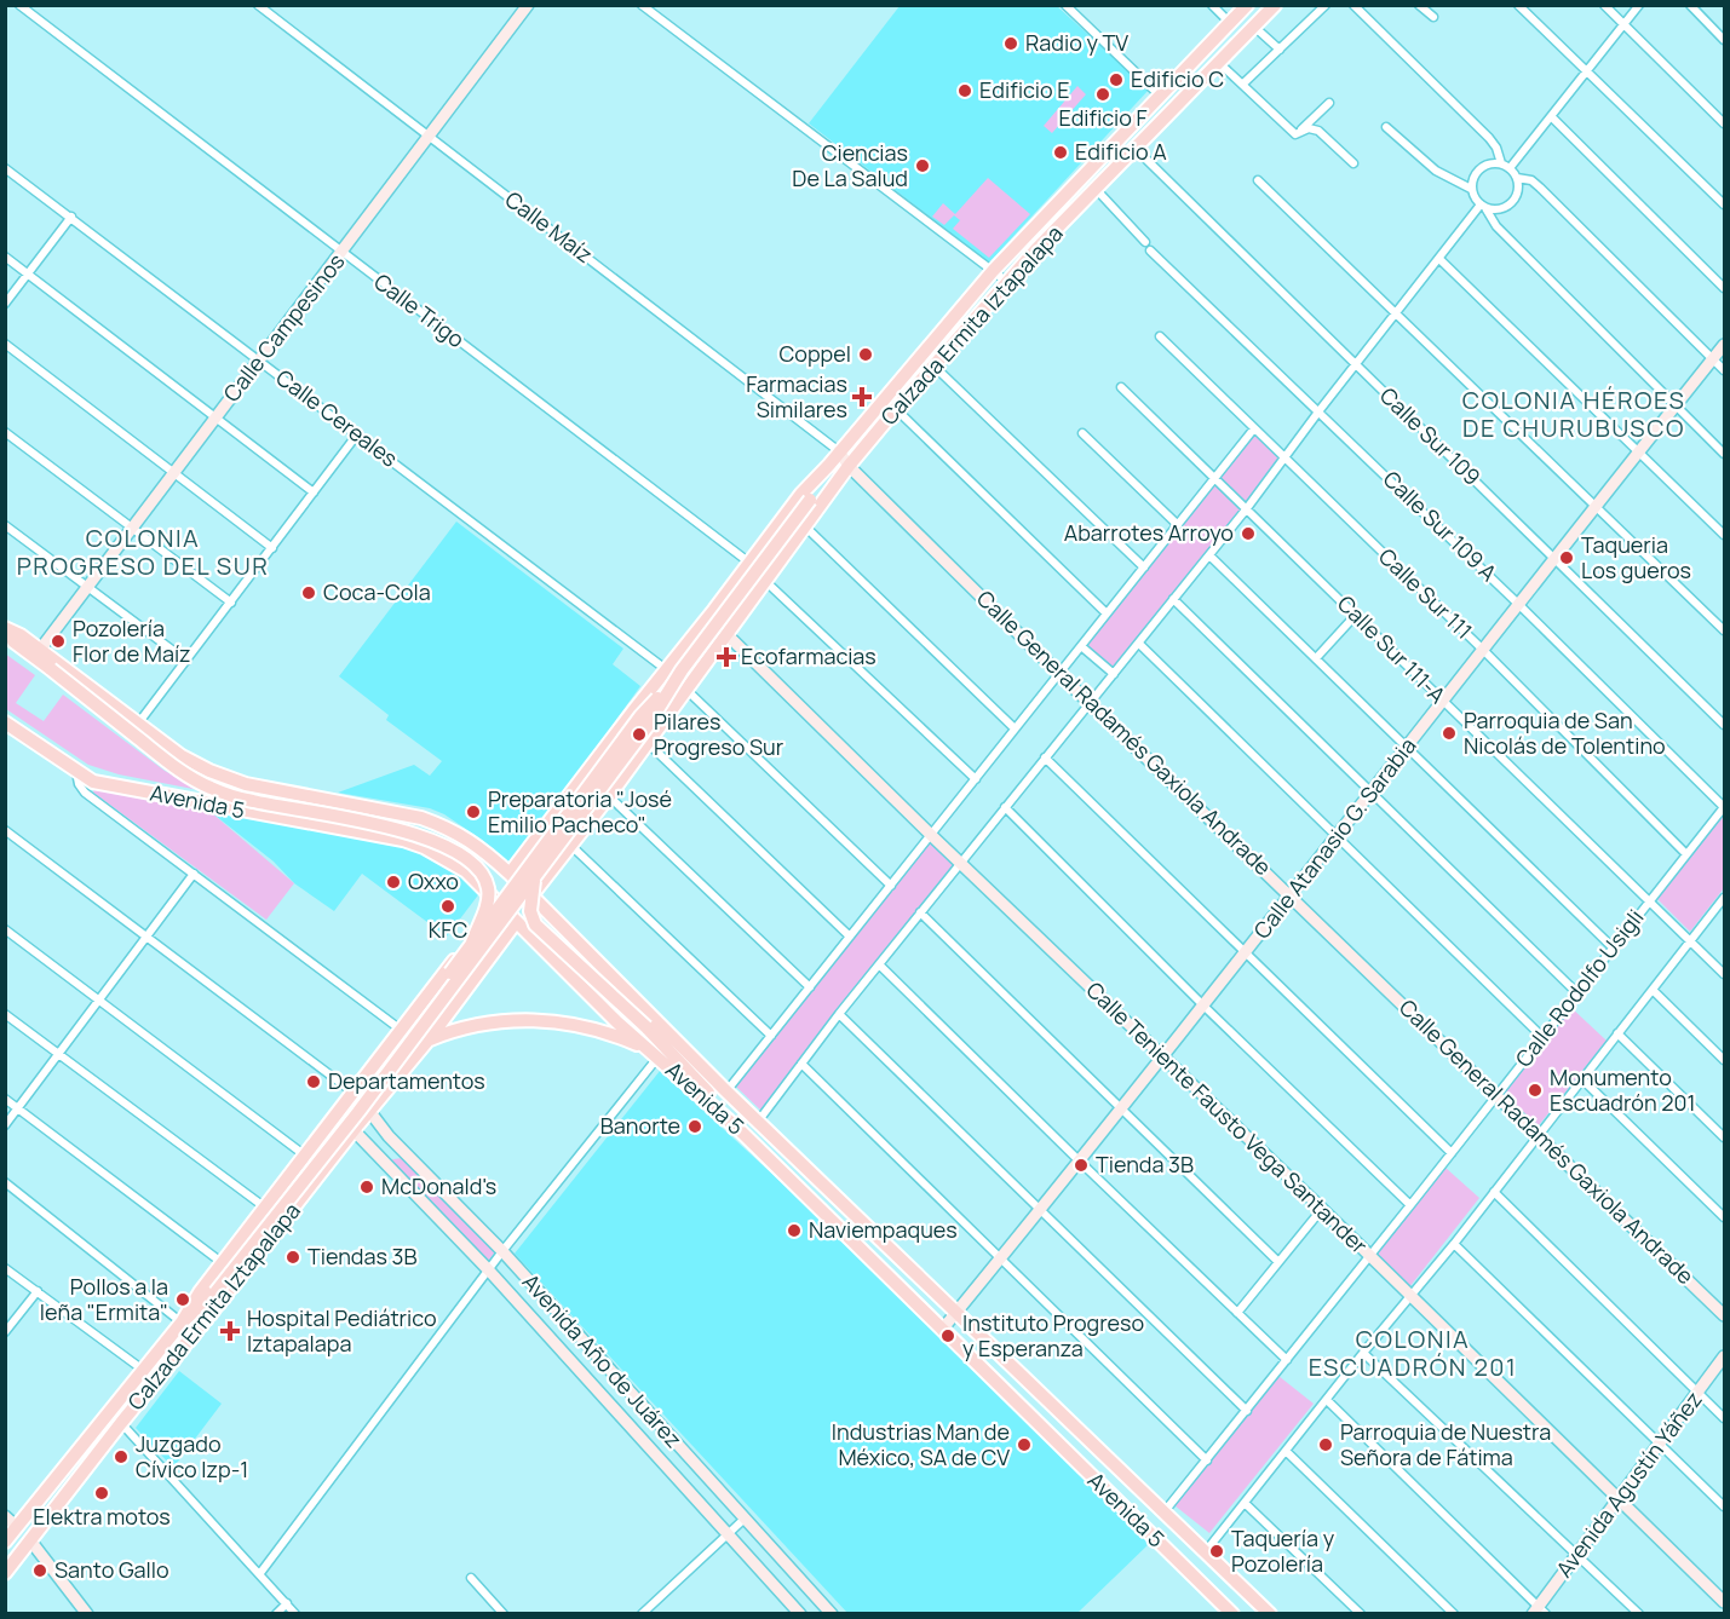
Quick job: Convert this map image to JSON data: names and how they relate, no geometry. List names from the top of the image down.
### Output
{
  "streets": {
    "main road": ["Calzada Ermita Iztapalapa", "Avenida 5"],
    "street": [
      "Calle Maíz",
      "Calle Trigo",
      "Calle Campesinos",
      "Calle Cereales",
      "Calle Sur 109",
      "Calle Sur 109 A",
      "Calle Sur 111",
      "Calle Sur 111-A",
      "Calle General Radamés Gaxiola Andrade",
      "Calle Atanasio G. Sarabia",
      "Calle Rodolfo Usigli",
      "Calle Teniente Fausto Vega Santander",
      "Avenida Año de Juárez",
      "Avenida Agustín Yáñez"
    ]
  },
  "crossings": [
    ["Calle Maíz", "Calzada Ermita Iztapalapa"],
    ["Calle Maíz", "Calle Campesinos"],
    ["Calle Maíz", "Calle General Radamés Gaxiola Andrade"],
    ["Calle Trigo", "Calzada Ermita Iztapalapa"],
    ["Calle Trigo", "Calle Campesinos"],
    ["Calzada Ermita Iztapalapa", "Calle Cereales"],
    ["Calzada Ermita Iztapalapa", "Calle Sur 109"],
    ["Calzada Ermita Iztapalapa", "Calle Sur 109 A"],
    ["Calzada Ermita Iztapalapa", "Calle General Radamés Gaxiola Andrade"],
    ["Calzada Ermita Iztapalapa", "Avenida 5"],
    ["Calzada Ermita Iztapalapa", "Calle Teniente Fausto Vega Santander"],
    ["Calzada Ermita Iztapalapa", "Avenida Año de Juárez"],
    ["Calle Campesinos", "Calle Cereales"],
    ["Calle Campesinos", "Avenida 5"],
    ["Calle Sur 109", "Calle Atanasio G. Sarabia"],
    ["Calle Sur 109 A", "Calle Atanasio G. Sarabia"],
    ["Calle Sur 109 A", "Calle Rodolfo Usigli"],
    ["Calle Sur 111", "Calle Atanasio G. Sarabia"],
    ["Calle Sur 111", "Calle Rodolfo Usigli"],
    ["Calle Sur 111-A", "Calle Atanasio G. Sarabia"],
    ["Calle Sur 111-A", "Calle Rodolfo Usigli"],
    ["Calle General Radamés Gaxiola Andrade", "Calle Atanasio G. Sarabia"],
    ["Calle General Radamés Gaxiola Andrade", "Calle Rodolfo Usigli"],
    ["Avenida 5", "Calle Atanasio G. Sarabia"],
    ["Avenida 5", "Calle Rodolfo Usigli"],
    ["Calle Atanasio G. Sarabia", "Calle Teniente Fausto Vega Santander"],
    ["Calle Rodolfo Usigli", "Calle Teniente Fausto Vega Santander"],
    ["Calle Teniente Fausto Vega Santander", "Avenida Agustín Yáñez"]
  ],
  "districts": ["COLONIA HÉROES DE CHURUBUSCO", "COLONIA PROGRESO DEL SUR", "COLONIA ESCUADRÓN 201"],
  "places": {
    "other": [
      "Radio y TV",
      "Edificio C",
      "Edificio E",
      "Edificio F",
      "Edificio A",
      "Ciencias De La Salud",
      "Coppel",
      "Abarrotes Arroyo",
      "Taqueria Los gueros",
      "Coca-Cola",
      "Pozolería Flor de Maíz",
      "Parroquia de San Nicolás de Tolentino",
      "Pilares Progreso Sur",
      "Preparatoria \"José Emilio Pacheco\"",
      "Oxxo",
      "KFC",
      "Departamentos",
      "Monumento Escuadrón 201",
      "Banorte",
      "Tienda 3B",
      "McDonald's",
      "Naviempaques",
      "Tiendas 3B",
      "Pollos a la leña \"Ermita\"",
      "Instituto Progreso y Esperanza",
      "Industrias Man de México, SA de CV",
      "Parroquia de Nuestra Señora de Fátima",
      "Juzgado Cívico Izp-1",
      "Elektra motos",
      "Taquería y Pozolería",
      "Santo Gallo"
    ],
    "health": ["Farmacias Similares", "Ecofarmacias", "Hospital Pediátrico Iztapalapa"]
  }
}
